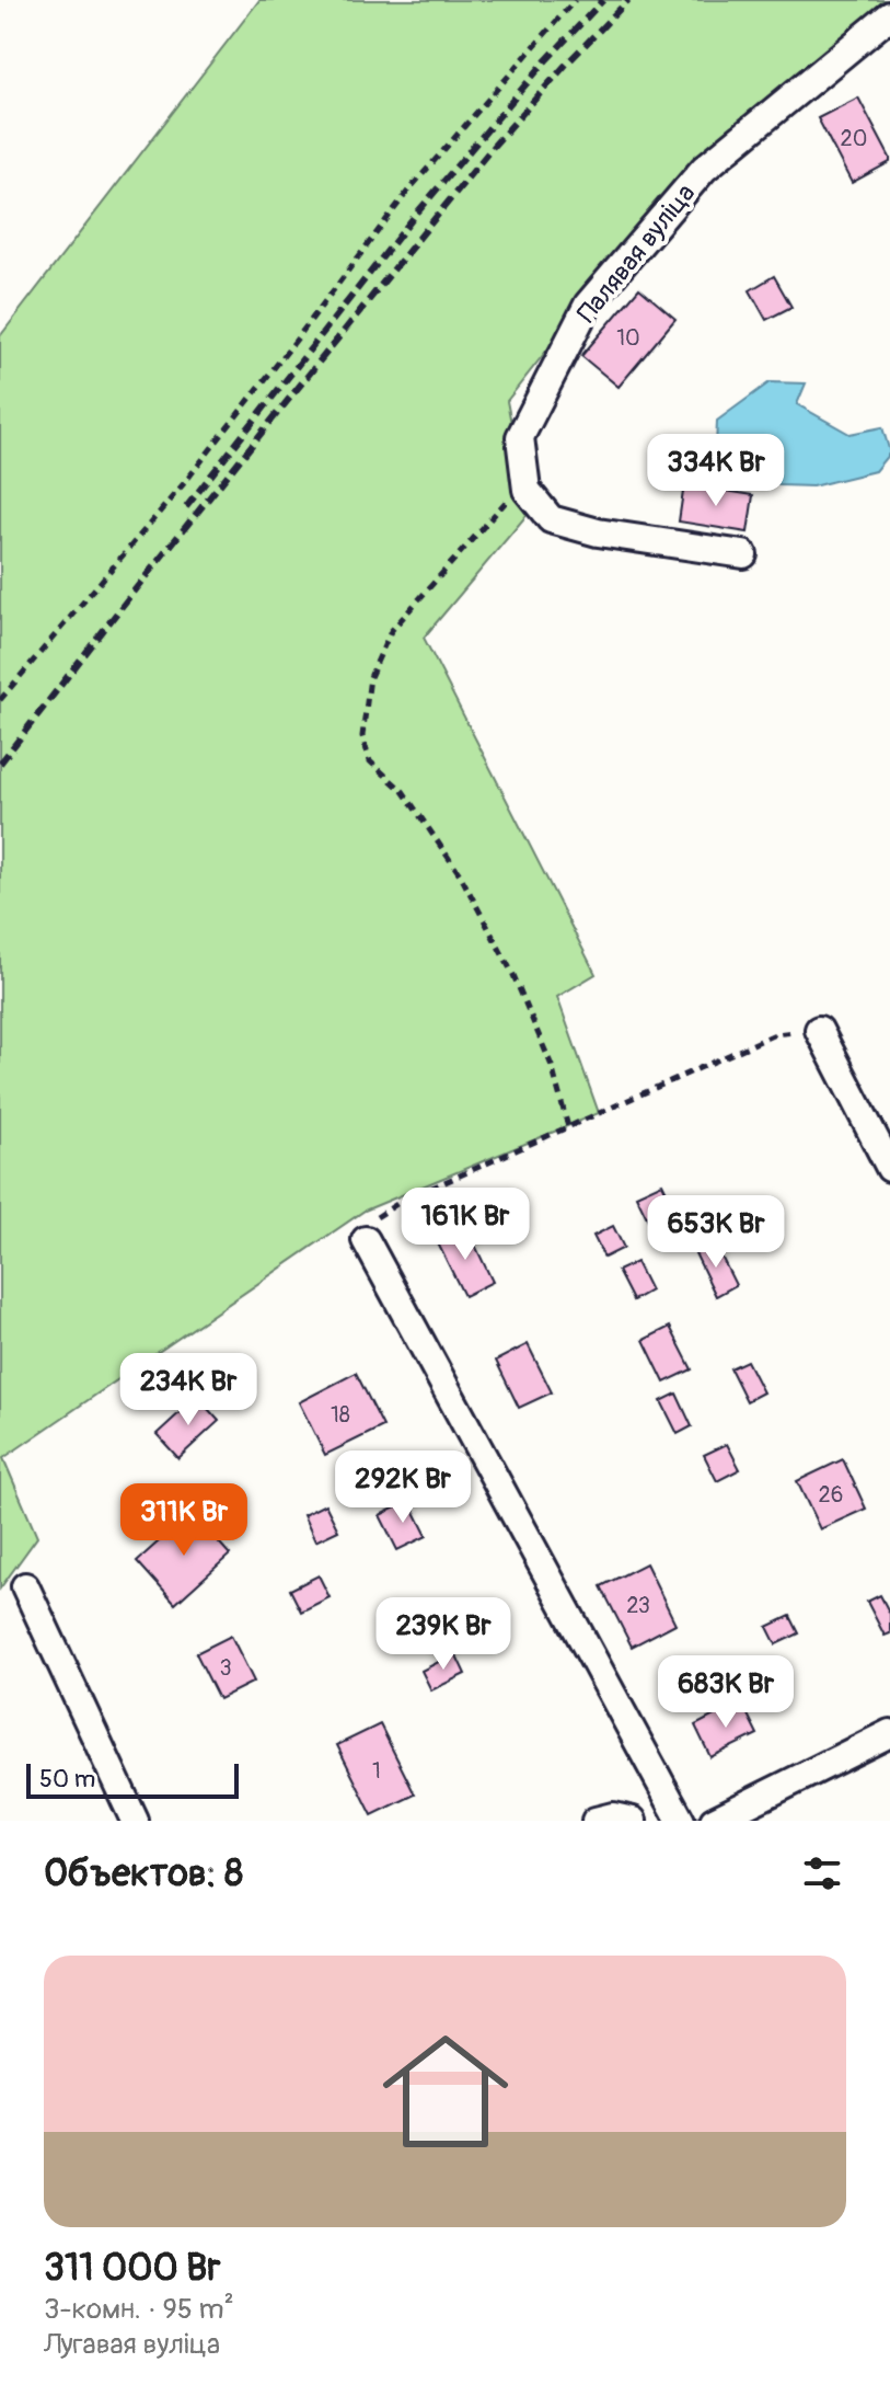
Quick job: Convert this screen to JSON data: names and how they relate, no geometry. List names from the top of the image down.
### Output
{
  "streets": {
    "street": ["Палявая вуліца"]
  },
  "house_numbers": [
    "20",
    "10",
    "18",
    "26",
    "23",
    "3",
    "1"
  ],
  "scale_bar": "50 m",
  "page": {
    "price": [
      "334K Br",
      "161K Br",
      "653K Br",
      "234K Br",
      "292K Br",
      "311K Br",
      "239K Br",
      "683K Br"
    ],
    "scale": "50 m",
    "heading": "Объектов: 8",
    "list": [
      {
        "name": "311 000 Br",
        "note": "3-комн. · 95 m² · Лугавая вуліца"
      }
    ]
  }
}
